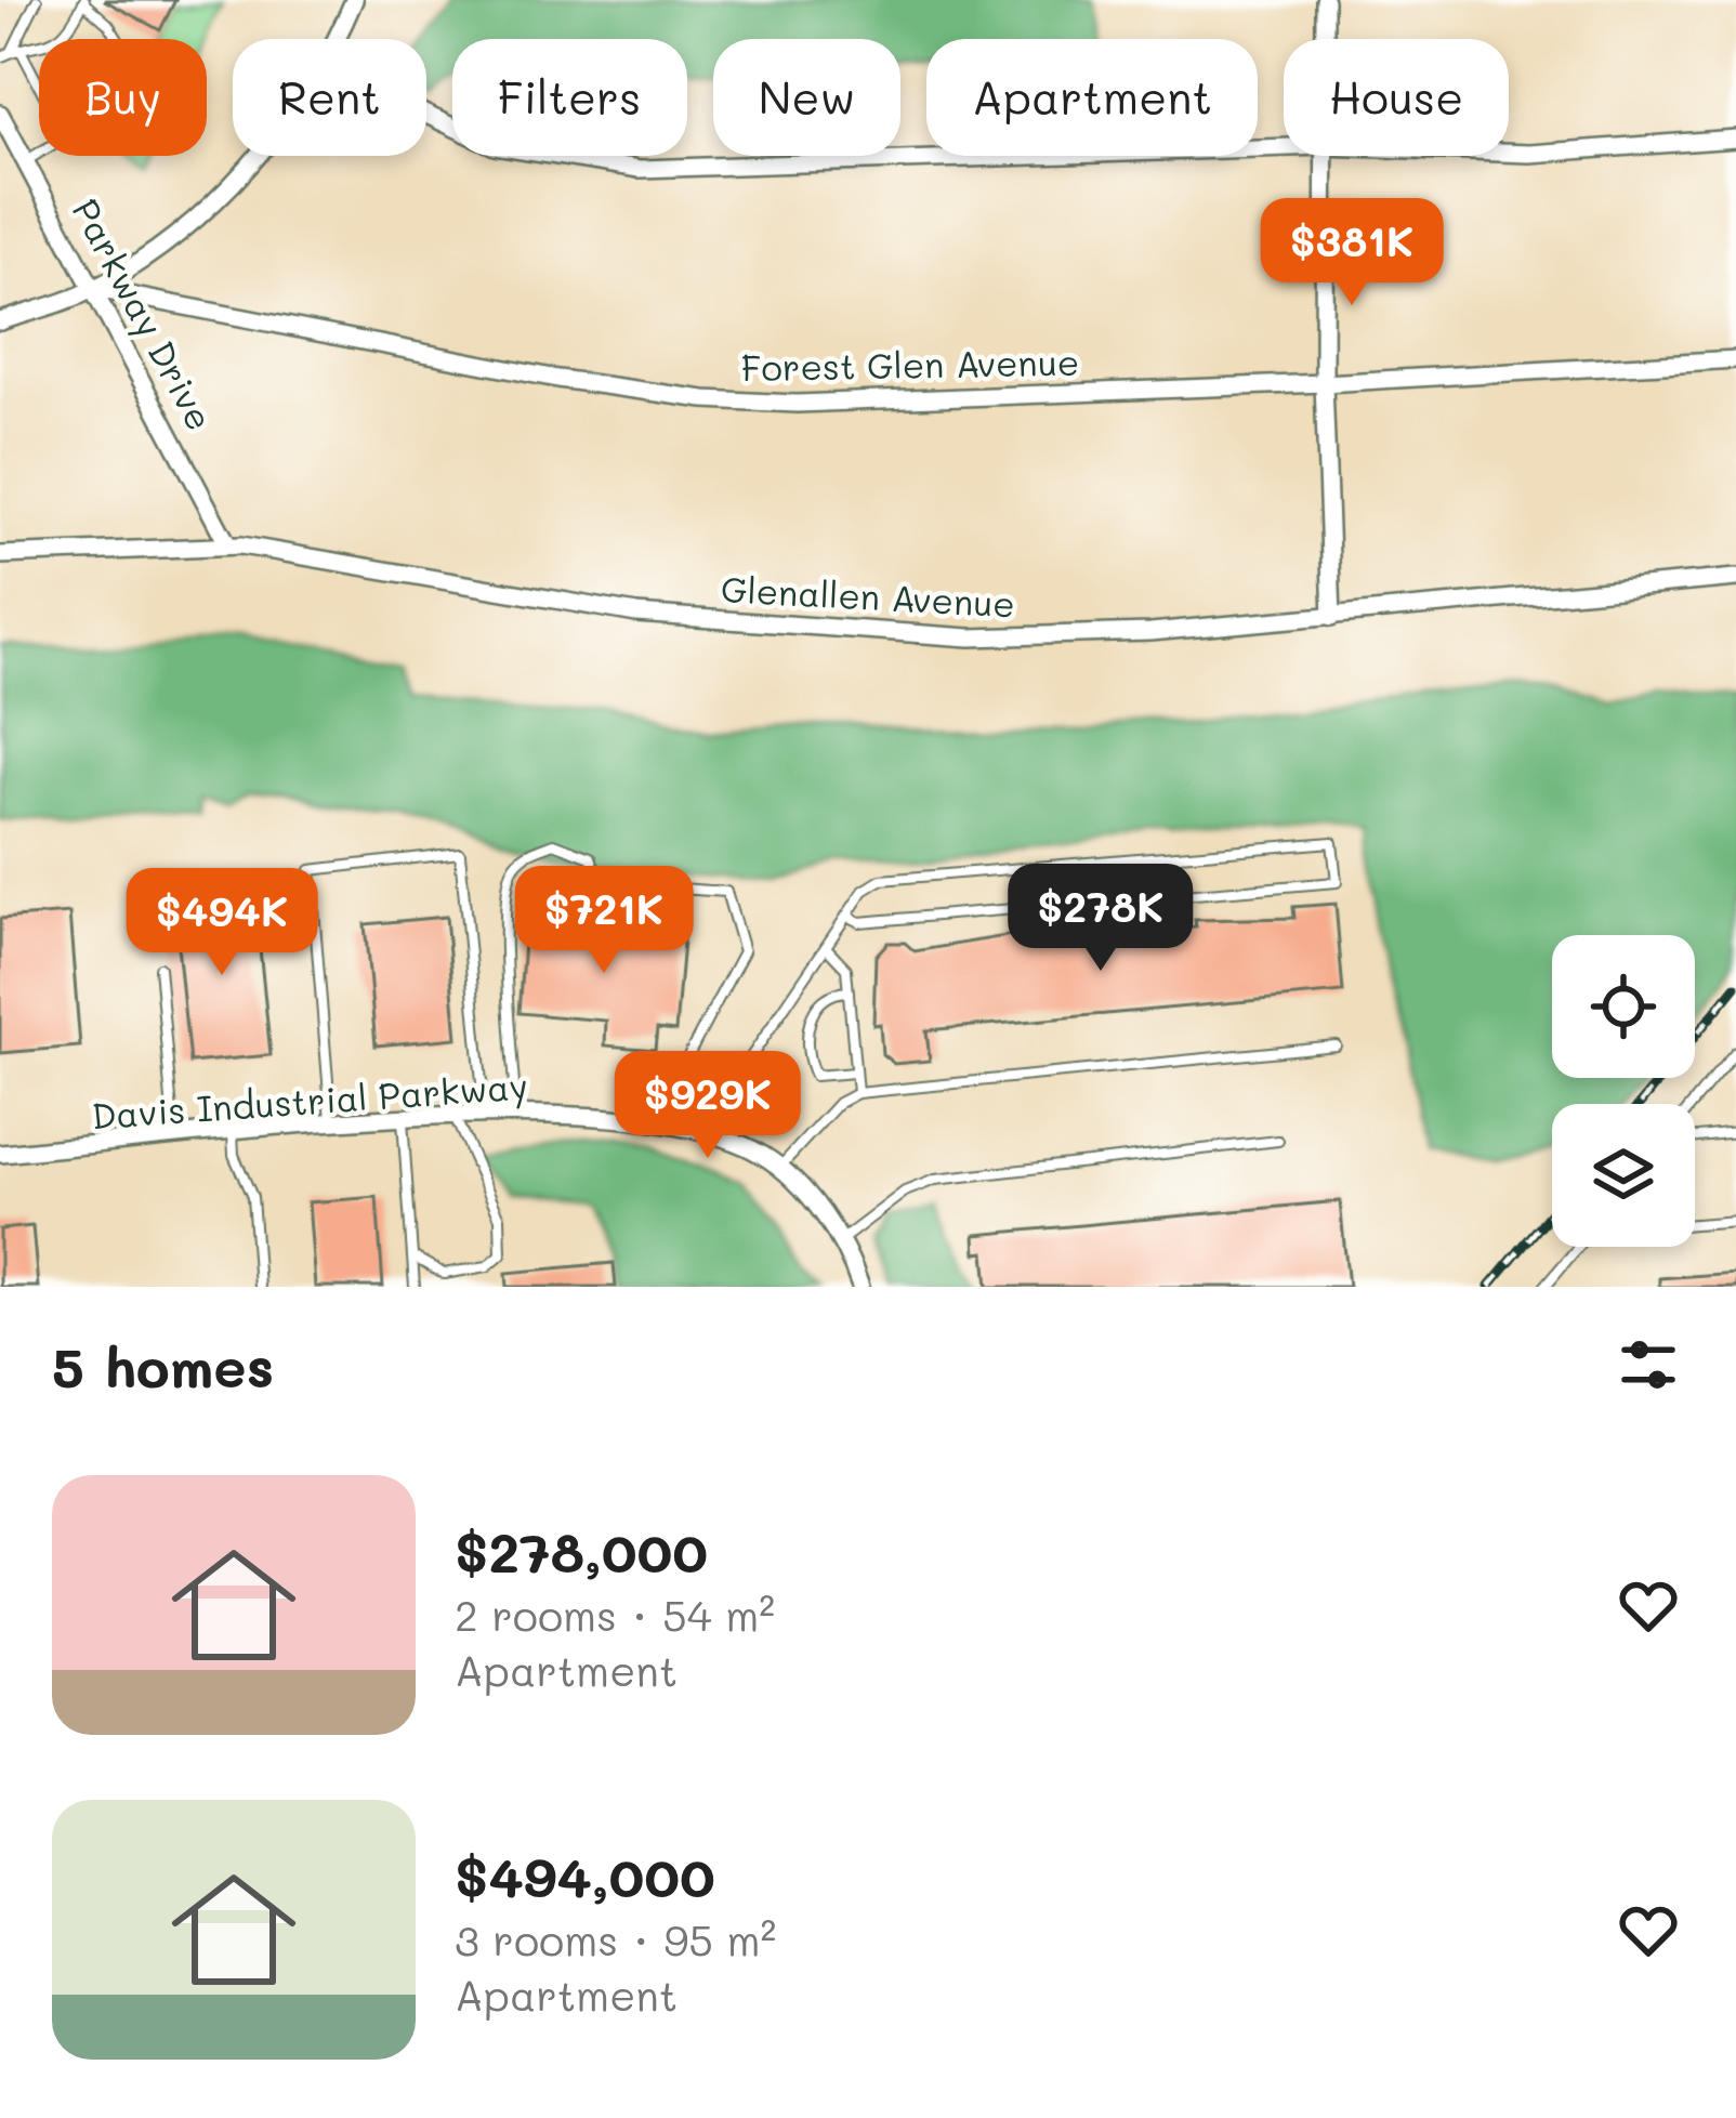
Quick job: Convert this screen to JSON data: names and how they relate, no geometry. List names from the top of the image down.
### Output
{
  "streets": {
    "street": [
      "Parkway Drive",
      "Forest Glen Avenue",
      "Glenallen Avenue",
      "Davis Industrial Parkway"
    ]
  },
  "crossings": [
    ["Parkway Drive", "Forest Glen Avenue"],
    ["Parkway Drive", "Glenallen Avenue"]
  ],
  "page": {
    "chip": [
      "Buy",
      "Rent",
      "Filters",
      "New",
      "Apartment",
      "House"
    ],
    "price": [
      "$381K",
      "$278K",
      "$721K",
      "$494K",
      "$929K"
    ],
    "heading": "5 homes",
    "list": [
      {
        "name": "$278,000",
        "note": "2 rooms · 54 m² · Apartment"
      },
      {
        "name": "$494,000",
        "note": "3 rooms · 95 m² · Apartment"
      }
    ]
  }
}
